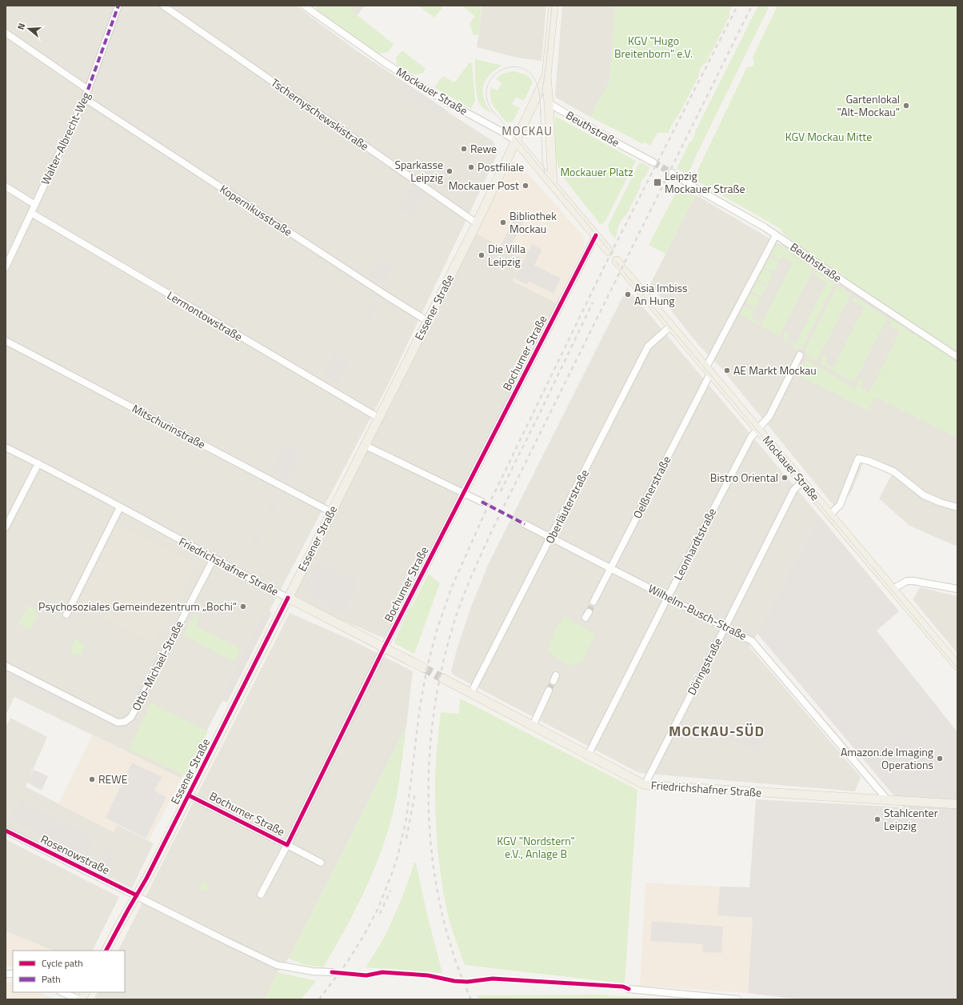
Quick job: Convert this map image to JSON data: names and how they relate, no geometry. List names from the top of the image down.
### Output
{
  "streets": {
    "main road": ["Mockauer Straße", "Essener Straße", "Friedrichshafner Straße"],
    "street": [
      "Tschernyschewskistraße",
      "Beuthstraße",
      "Walter-Albrecht-Weg",
      "Kopernikusstraße",
      "Lermontowstraße",
      "Bochumer Straße",
      "Mitschurinstraße",
      "Oelßnerstraße",
      "Oberläuterstraße",
      "Leonhardtstraße",
      "Wilhelm-Busch-Straße",
      "Otto-Michael-Straße",
      "Döringstraße",
      "Rosenowstraße"
    ]
  },
  "crossings": [
    ["Mockauer Straße", "Essener Straße"],
    ["Mockauer Straße", "Bochumer Straße"],
    ["Mockauer Straße", "Oelßnerstraße"],
    ["Mockauer Straße", "Oberläuterstraße"],
    ["Mockauer Straße", "Leonhardtstraße"],
    ["Mockauer Straße", "Döringstraße"],
    ["Tschernyschewskistraße", "Essener Straße"],
    ["Beuthstraße", "Oelßnerstraße"],
    ["Walter-Albrecht-Weg", "Kopernikusstraße"],
    ["Walter-Albrecht-Weg", "Lermontowstraße"],
    ["Kopernikusstraße", "Essener Straße"],
    ["Essener Straße", "Lermontowstraße"],
    ["Essener Straße", "Bochumer Straße"],
    ["Essener Straße", "Mitschurinstraße"],
    ["Essener Straße", "Friedrichshafner Straße"],
    ["Essener Straße", "Rosenowstraße"],
    ["Bochumer Straße", "Friedrichshafner Straße"],
    ["Oelßnerstraße", "Wilhelm-Busch-Straße"],
    ["Oberläuterstraße", "Friedrichshafner Straße"],
    ["Oberläuterstraße", "Wilhelm-Busch-Straße"],
    ["Leonhardtstraße", "Friedrichshafner Straße"],
    ["Leonhardtstraße", "Wilhelm-Busch-Straße"],
    ["Friedrichshafner Straße", "Wilhelm-Busch-Straße"],
    ["Friedrichshafner Straße", "Otto-Michael-Straße"],
    ["Friedrichshafner Straße", "Döringstraße"],
    ["Wilhelm-Busch-Straße", "Döringstraße"]
  ],
  "districts": ["MOCKAU", "MOCKAU-SÜD"],
  "parks": [
    "KGV \"Hugo Breitenborn\" e.V.",
    "KGV Mockau Mitte",
    "Mockauer Platz",
    "KGV \"Nordstern\" e.V., Anlage B"
  ],
  "places": {
    "other": [
      "Gartenlokal \"Alt-Mockau\"",
      "Rewe",
      "Postfiliale",
      "Sparkasse Leipzig",
      "Mockauer Post",
      "Bibliothek Mockau",
      "Die Villa Leipzig",
      "Asia Imbiss An Hung",
      "AE Markt Mockau",
      "Bistro Oriental",
      "Psychosoziales Gemeindezentrum „Bochi“",
      "Amazon.de Imaging Operations",
      "REWE",
      "Stahlcenter Leipzig"
    ],
    "transit": ["Leipzig Mockauer Straße"]
  },
  "legend": ["Cycle path", "Path"],
  "north": "left"
}
